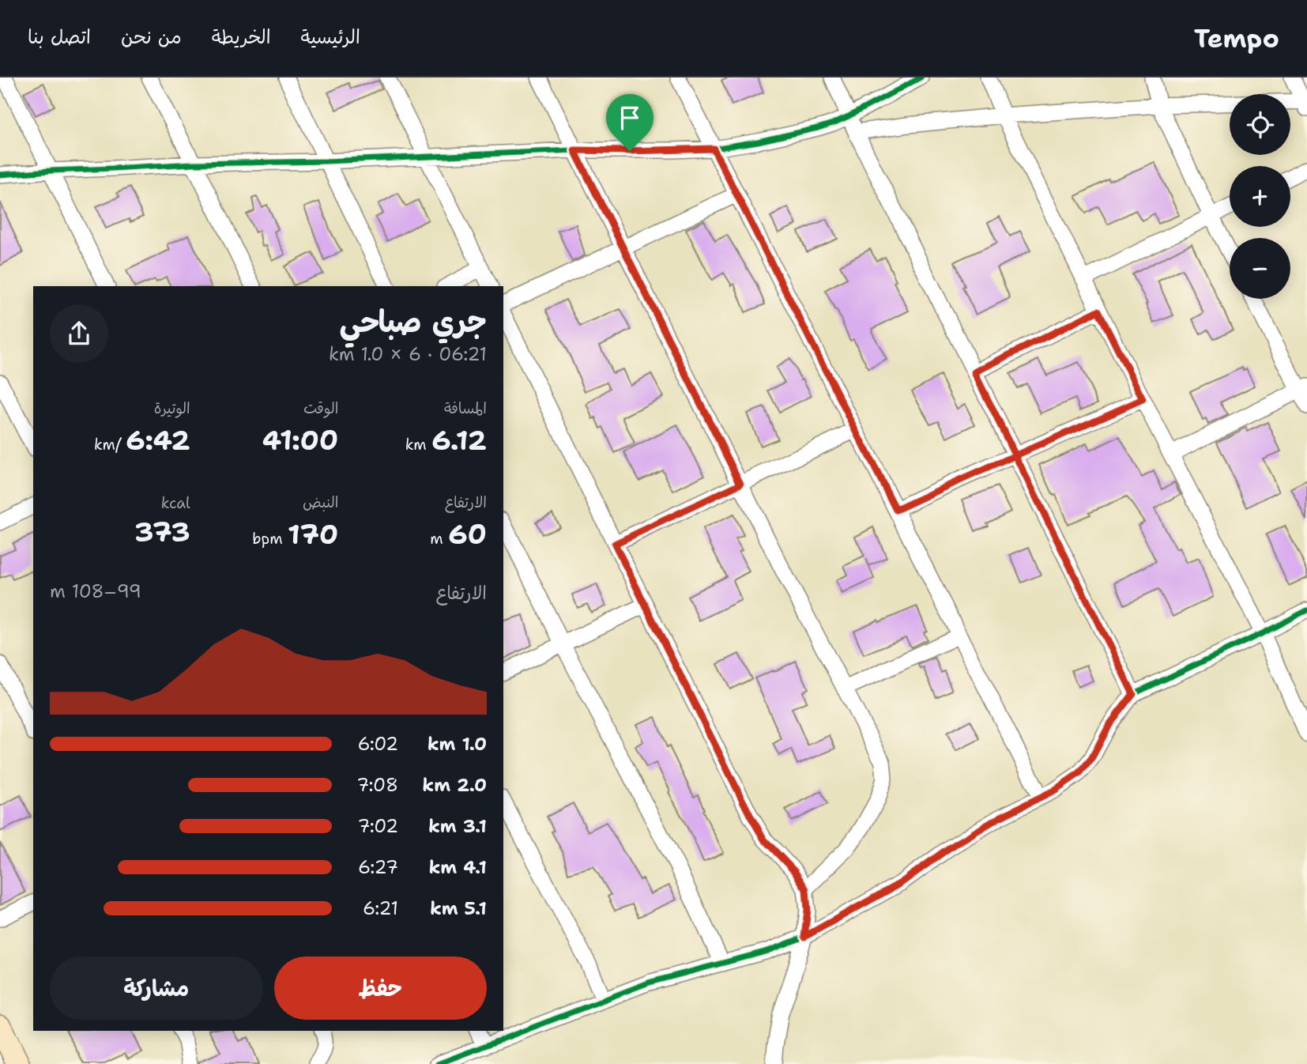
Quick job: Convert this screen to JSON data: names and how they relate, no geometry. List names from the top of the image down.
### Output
{
  "page": {
    "header": "Tempo",
    "nav": [
      "الرئيسية",
      "الخريطة",
      "من نحن",
      "اتصل بنا"
    ],
    "map_buttons": ["+", "−"],
    "heading": ["جري صباحي", "06:21 · 6 × 1.0 km"],
    "stats": [
      ["المسافة", "6.12 km"],
      ["الوقت", "41:00"],
      ["الوتيرة", "6:42 /km"],
      ["الارتفاع", "60 m"],
      ["النبض", "170 bpm"],
      ["kcal", "373"]
    ],
    "chart": ["الارتفاع", "99–108 m"],
    "list": [
      {
        "name": "1.0 km",
        "note": "6:02"
      },
      {
        "name": "2.0 km",
        "note": "7:08"
      },
      {
        "name": "3.1 km",
        "note": "7:02"
      },
      {
        "name": "4.1 km",
        "note": "6:27"
      },
      {
        "name": "5.1 km",
        "note": "6:21"
      }
    ],
    "buttons": ["حفظ", "مشاركة"]
  }
}
